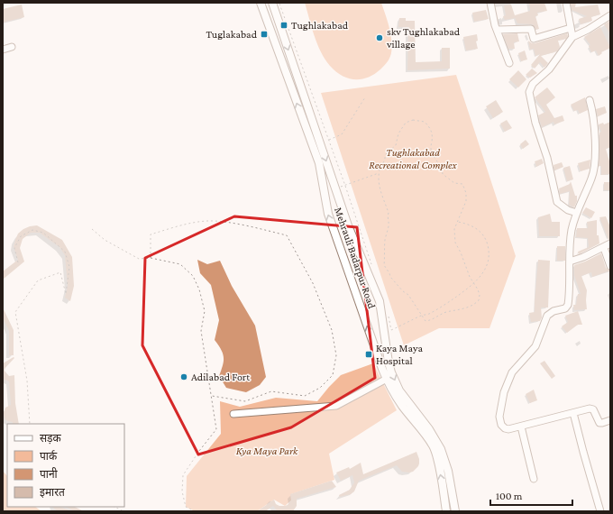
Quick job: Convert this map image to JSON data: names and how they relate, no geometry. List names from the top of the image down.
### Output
{
  "streets": {
    "main road": ["Mehrauli Badarpur Road"]
  },
  "parks": ["Tughlakabad Recreational Complex", "Kya Maya Park"],
  "places": {
    "transit": ["Tughlakabad", "Tuglakabad", "Kaya Maya Hospital"],
    "other": ["skv Tughlakabad village", "Adilabad Fort"]
  },
  "legend": [
    "सड़क",
    "पार्क",
    "पानी",
    "इमारत"
  ],
  "scale_bar": "100 m"
}
